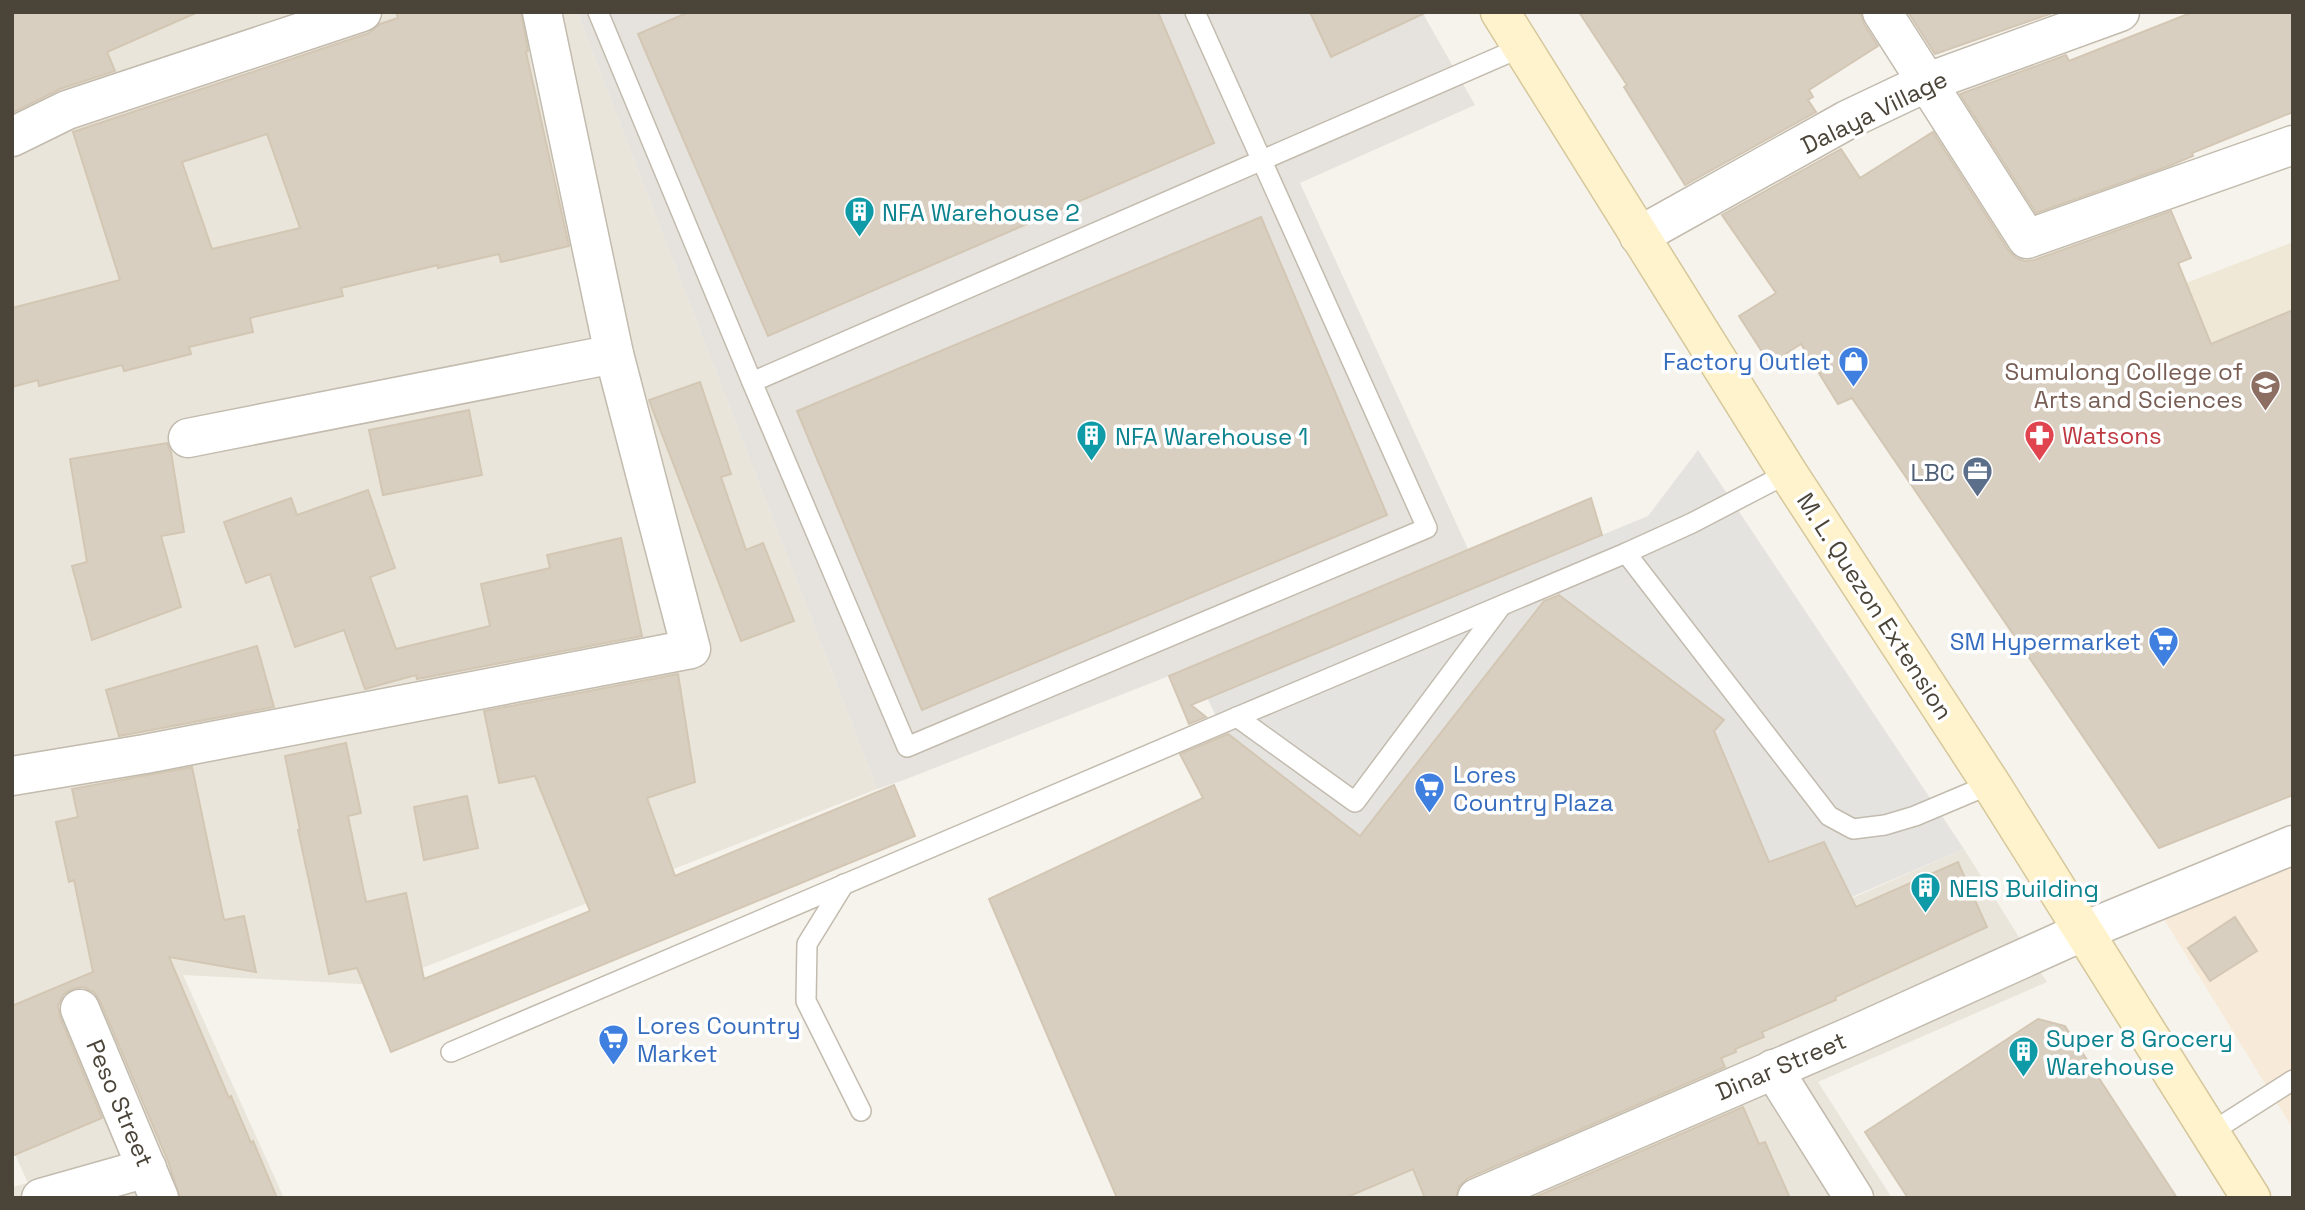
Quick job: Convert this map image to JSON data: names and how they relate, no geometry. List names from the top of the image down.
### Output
{
  "streets": {
    "main road": ["M. L. Quezon Extension"],
    "street": ["Dalaya Village", "Dinar Street", "Peso Street"]
  },
  "crossings": [
    ["Dalaya Village", "M. L. Quezon Extension"],
    ["M. L. Quezon Extension", "Dinar Street"]
  ],
  "places": {
    "building": [
      "NFA Warehouse 2",
      "NFA Warehouse 1",
      "NEIS Building",
      "Super 8 Grocery Warehouse"
    ],
    "shop": ["Factory Outlet"],
    "school or university": ["Sumulong College of Arts and Sciences"],
    "pharmacy": ["Watsons"],
    "office": ["LBC"],
    "supermarket": ["SM Hypermarket", "Lores Country Plaza", "Lores Country Market"]
  }
}
